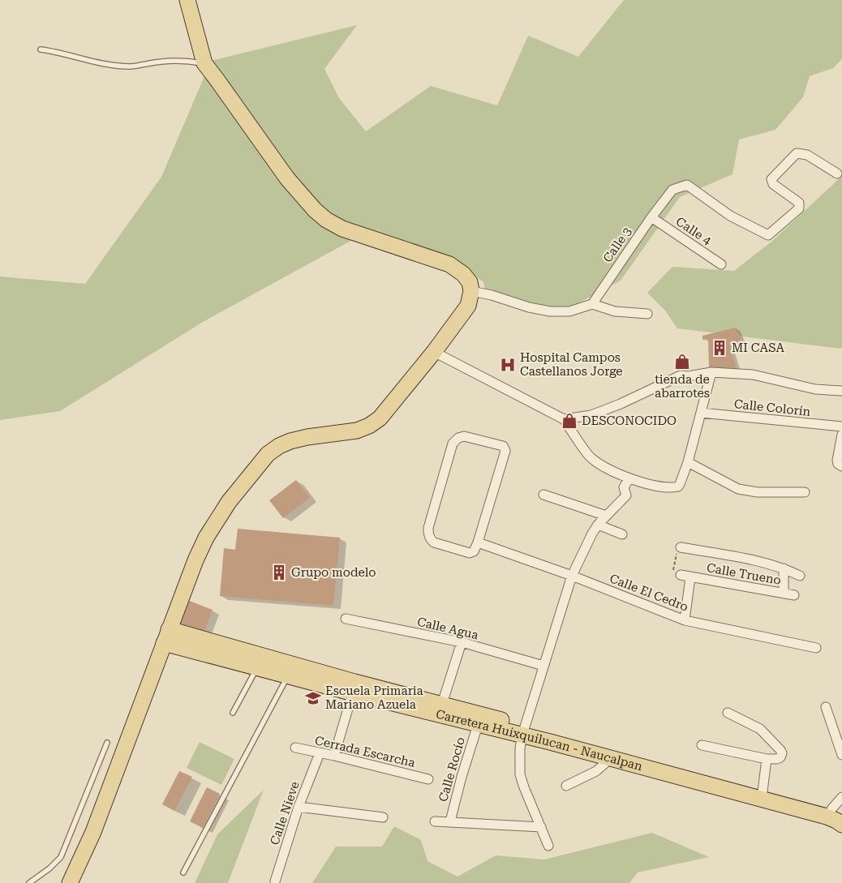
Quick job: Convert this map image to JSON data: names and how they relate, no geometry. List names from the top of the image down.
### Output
{
  "streets": {
    "main road": ["Carretera Huixquilucan - Naucalpan"],
    "street": [
      "Calle 4",
      "Calle 3",
      "Calle Colorín",
      "Calle Trueno",
      "Calle El Cedro",
      "Calle Agua",
      "Cerrada Escarcha",
      "Calle Rocío",
      "Calle Nieve"
    ]
  },
  "crossings": [
    ["Calle 4", "Calle 3"],
    ["Calle Trueno", "Calle El Cedro"],
    ["Carretera Huixquilucan - Naucalpan", "Calle Rocío"],
    ["Cerrada Escarcha", "Calle Nieve"]
  ],
  "places": {
    "building": ["MI CASA", "Grupo modelo"],
    "shop": ["tienda de abarrotes", "DESCONOCIDO"],
    "hospital": ["Hospital Campos Castellanos Jorge"],
    "school or university": ["Escuela Primaria Mariano Azuela"]
  }
}
